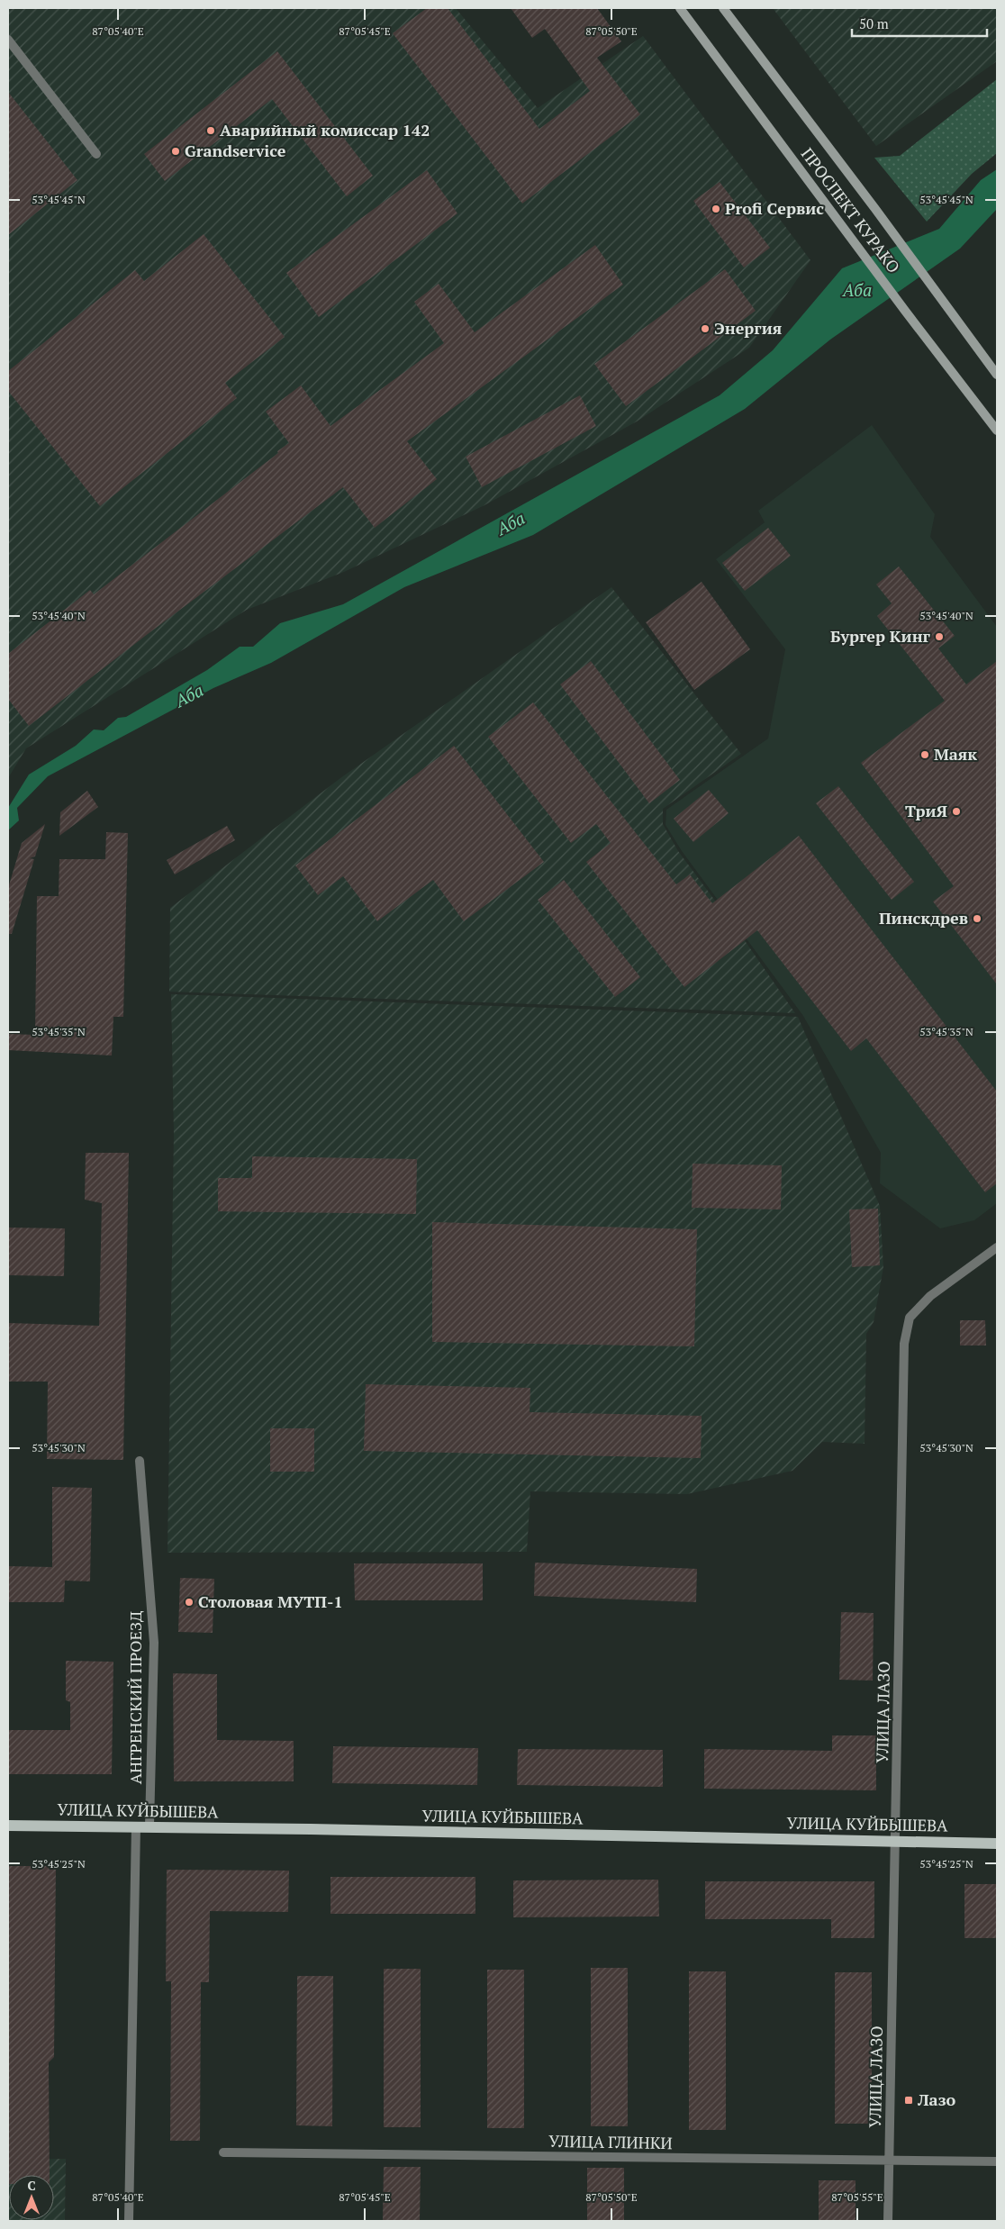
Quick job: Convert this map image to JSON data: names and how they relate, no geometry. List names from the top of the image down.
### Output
{
  "streets": {
    "main road": ["ПРОСПЕКТ КУРАКО", "УЛИЦА КУЙБЫШЕВА"],
    "street": ["АНГРЕНСКИЙ ПРОЕЗД", "УЛИЦА ЛАЗО", "УЛИЦА ГЛИНКИ"]
  },
  "crossings": [
    ["АНГРЕНСКИЙ ПРОЕЗД", "УЛИЦА КУЙБЫШЕВА"],
    ["УЛИЦА ЛАЗО", "УЛИЦА КУЙБЫШЕВА"],
    ["УЛИЦА ЛАЗО", "УЛИЦА ГЛИНКИ"]
  ],
  "water": ["Аба"],
  "places": {
    "other": [
      "Аварийный комиссар 142",
      "Grandservice",
      "Profi Cервис",
      "Энергия",
      "Бургер Кинг",
      "Маяк",
      "ТриЯ",
      "Пинскдрев",
      "Столовая МУТП-1"
    ],
    "transit": ["Лазо"]
  },
  "scale_bar": "50 m",
  "north": "top",
  "coordinates": [
    "87°05'40\"E",
    "87°05'45\"E",
    "87°05'50\"E",
    "53°45'45\"N",
    "53°45'40\"N",
    "53°45'35\"N",
    "53°45'30\"N",
    "53°45'25\"N",
    "87°05'55\"E"
  ]
}
